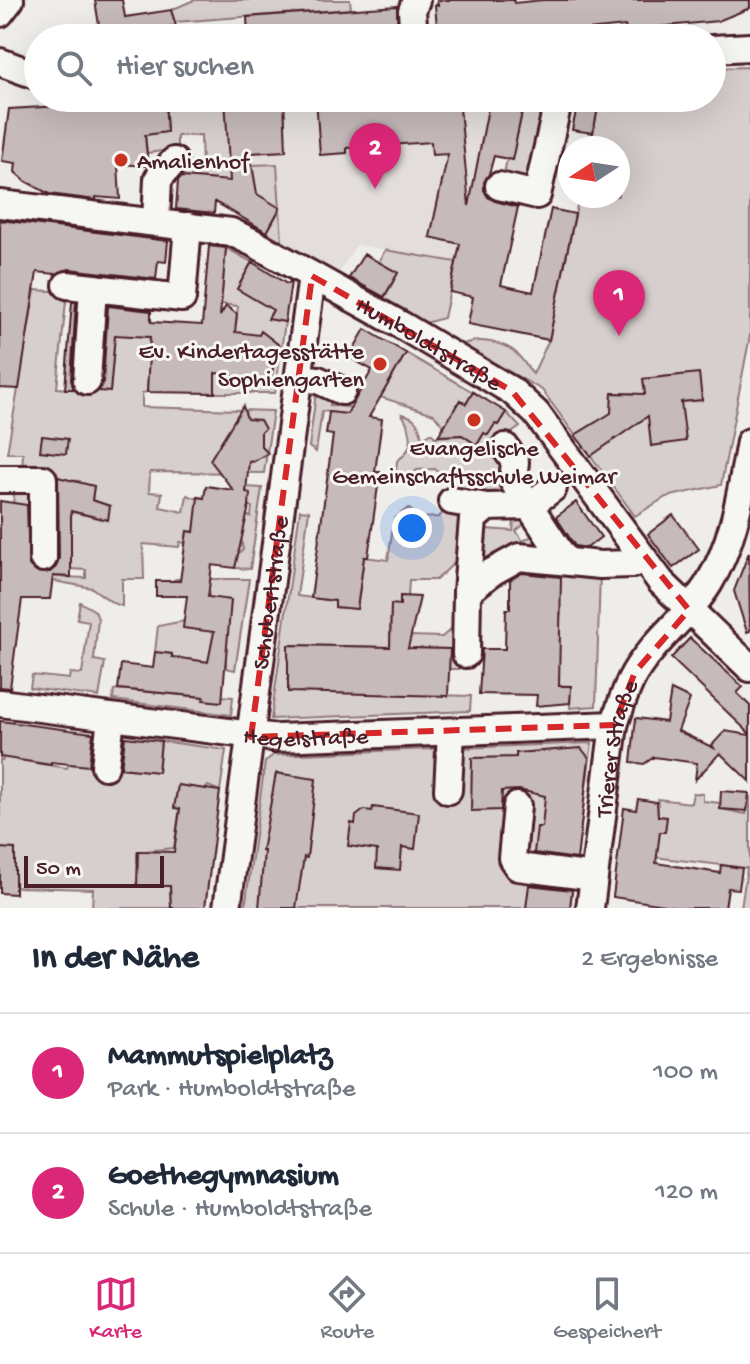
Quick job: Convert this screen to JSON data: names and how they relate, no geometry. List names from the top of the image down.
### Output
{
  "streets": {
    "street": [
      "Humboldtstraße",
      "Schubertstraße",
      "Hegelstraße",
      "Trierer Straße"
    ]
  },
  "crossings": [
    ["Humboldtstraße", "Schubertstraße"],
    ["Humboldtstraße", "Trierer Straße"],
    ["Schubertstraße", "Hegelstraße"],
    ["Hegelstraße", "Trierer Straße"]
  ],
  "places": ["Amalienhof", "Ev. Kindertagesstätte Sophiengarten", "Evangelische Gemeinschaftsschule Weimar"],
  "scale_bar": "50 m",
  "north": "left",
  "page": {
    "search": "Hier suchen",
    "pins": ["2", "1"],
    "scale": "50 m",
    "heading": ["In der Nähe", "2 Ergebnisse"],
    "list": [
      {
        "mark": "1",
        "name": "Mammutspielplatz",
        "note": "Park · Humboldtstraße",
        "value": "100 m"
      },
      {
        "mark": "2",
        "name": "Goethegymnasium",
        "note": "Schule · Humboldtstraße",
        "value": "120 m"
      }
    ],
    "nav": ["Karte", "Route", "Gespeichert"]
  }
}
